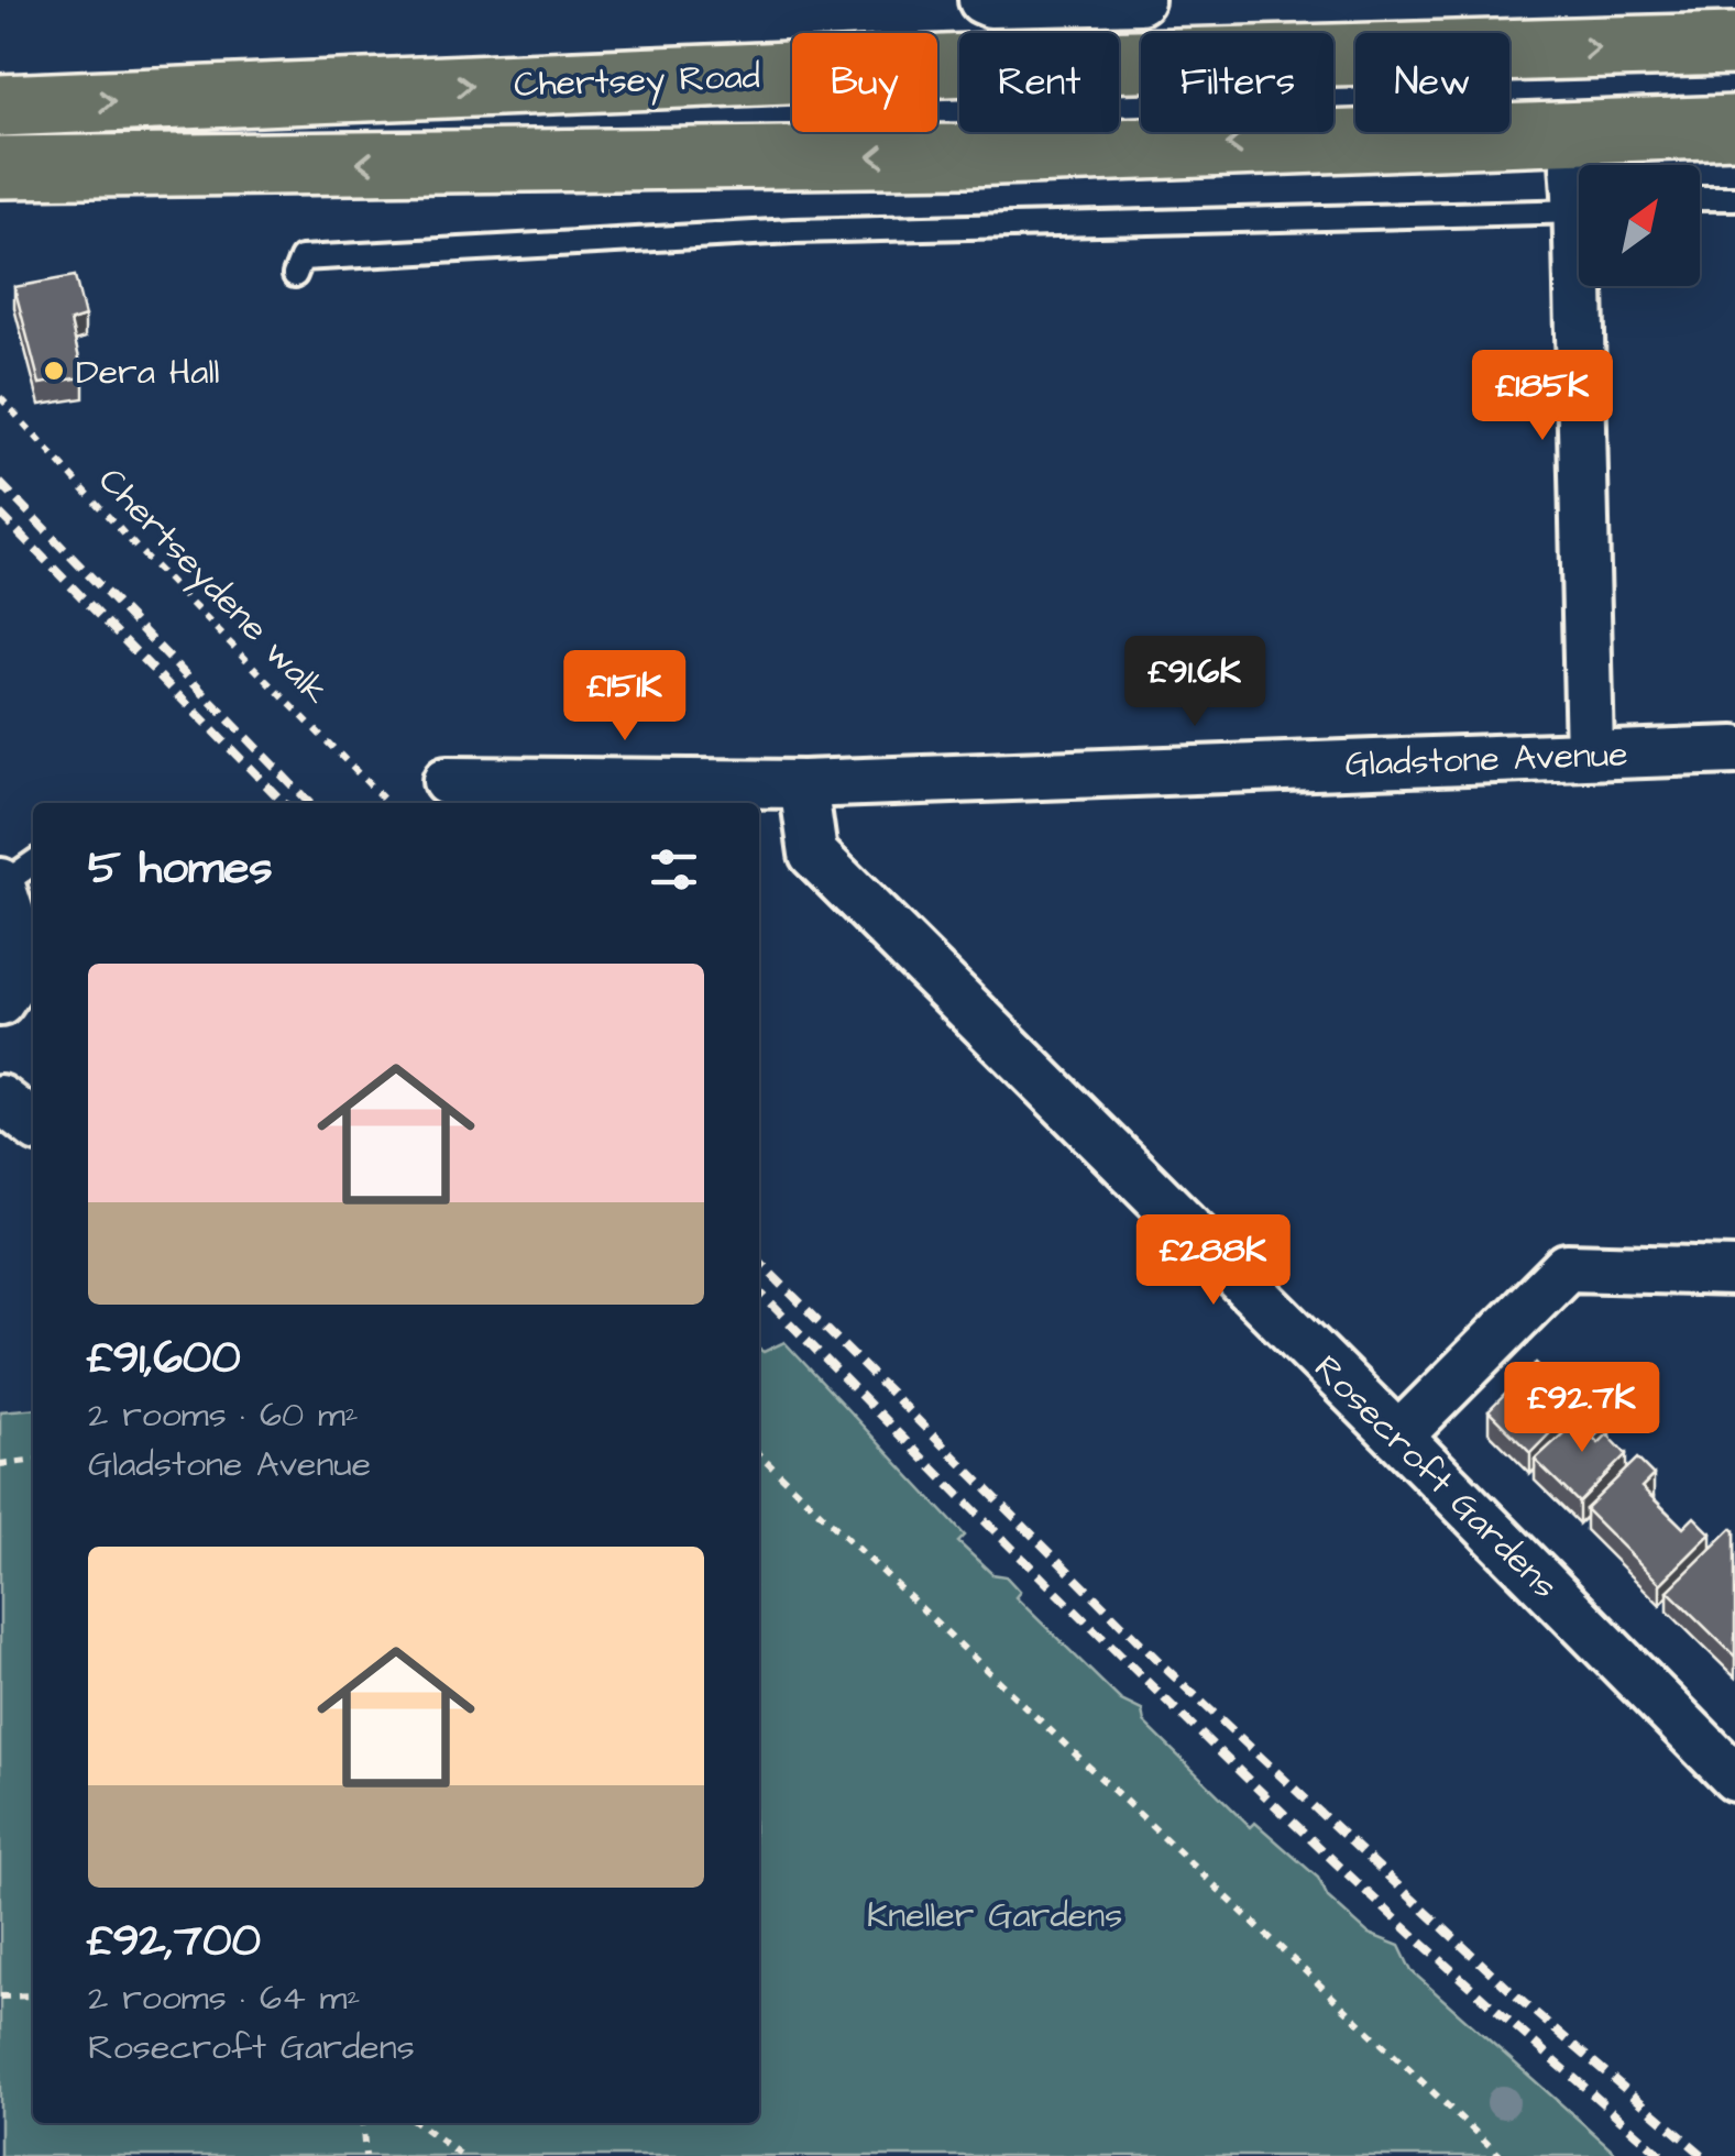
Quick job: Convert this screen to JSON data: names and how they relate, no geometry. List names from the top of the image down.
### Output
{
  "streets": {
    "highway": ["Chertsey Road"],
    "street": ["Gladstone Avenue", "Rosecroft Gardens"],
    "path": ["Chertseydene walk"]
  },
  "crossings": [
    ["Gladstone Avenue", "Rosecroft Gardens"]
  ],
  "parks": ["Kneller Gardens"],
  "places": ["Dera Hall"],
  "north": "top right",
  "page": {
    "chip": [
      "Buy",
      "Rent",
      "Filters",
      "New"
    ],
    "price": [
      "£185K",
      "£91.6K",
      "£151K",
      "£288K",
      "£92.7K"
    ],
    "heading": "5 homes",
    "list": [
      {
        "name": "£91,600",
        "note": "2 rooms · 60 m² · Gladstone Avenue"
      },
      {
        "name": "£92,700",
        "note": "2 rooms · 64 m² · Rosecroft Gardens"
      }
    ]
  }
}
